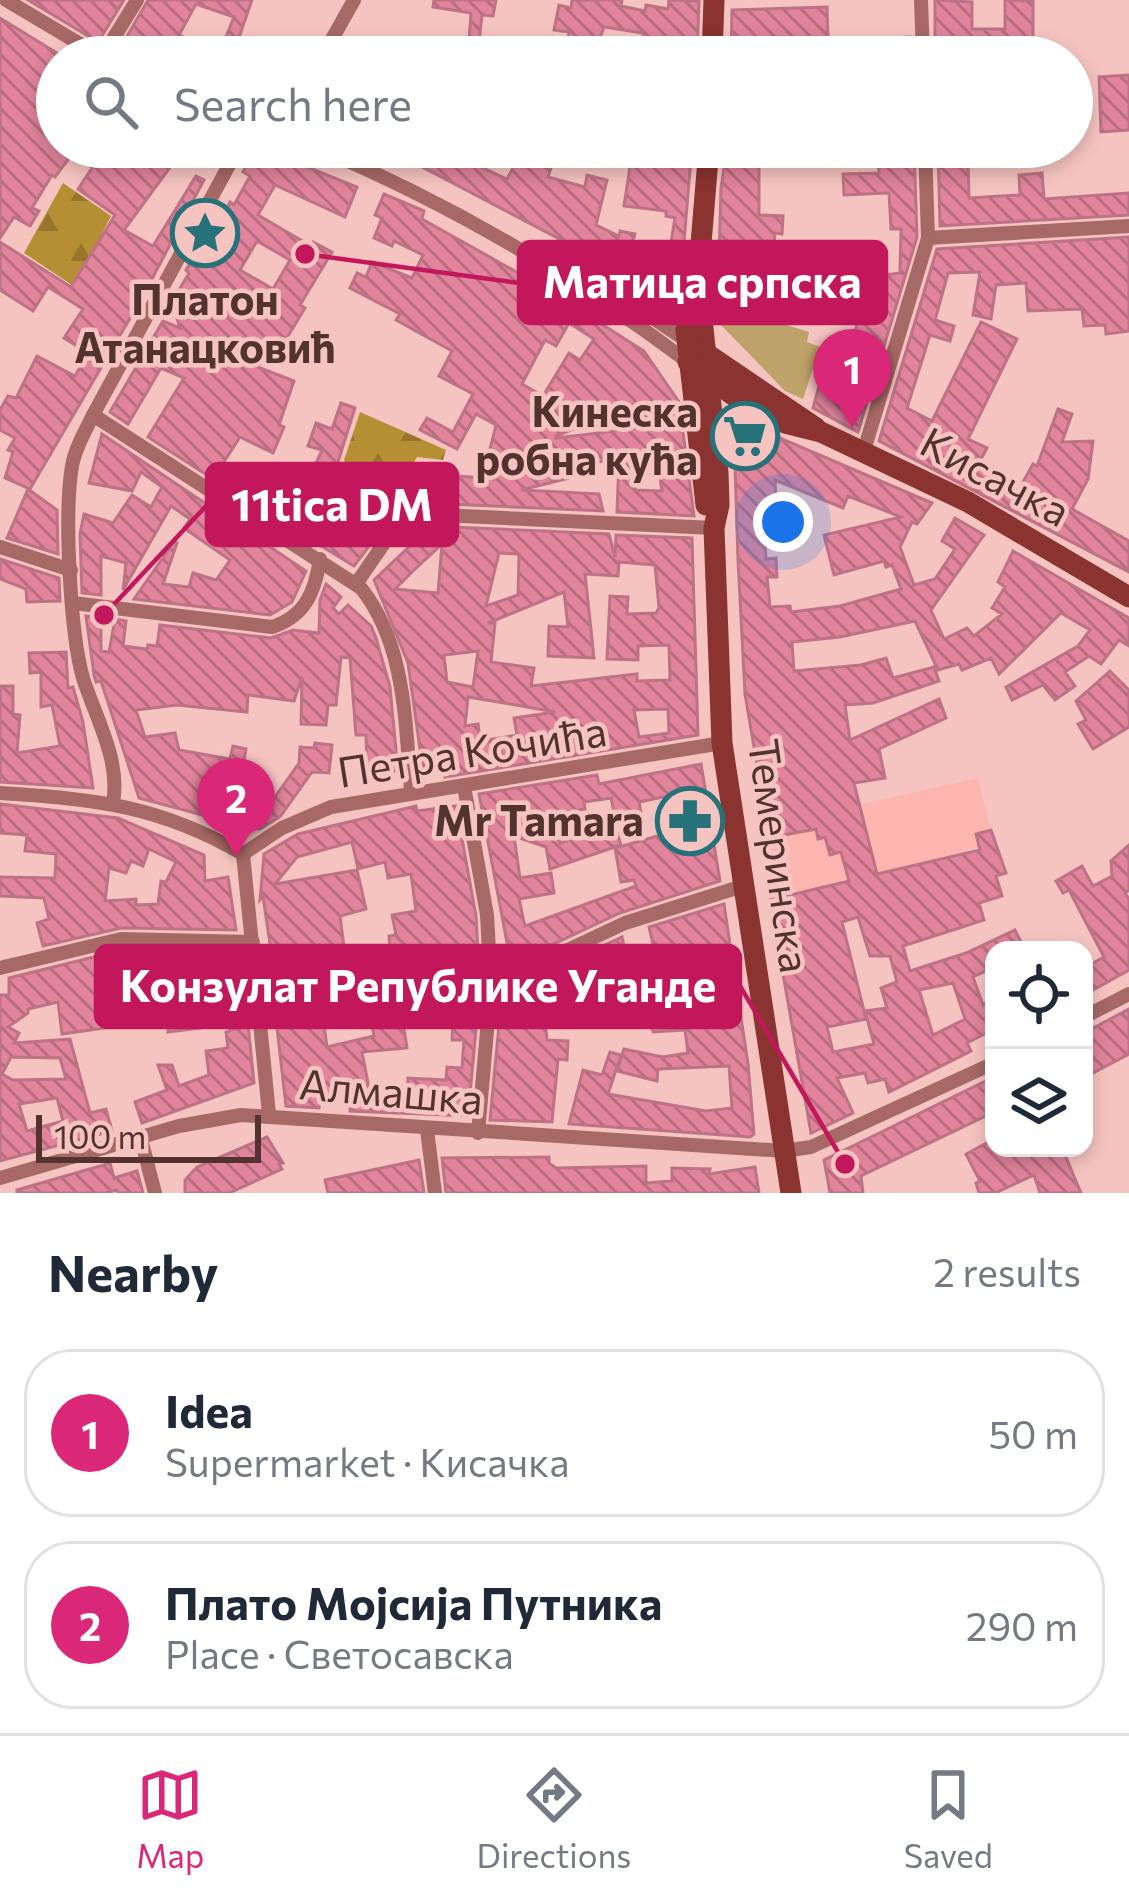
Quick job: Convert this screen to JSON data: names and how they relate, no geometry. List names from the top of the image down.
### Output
{
  "streets": {
    "main road": ["Кисачка", "Темеринска"],
    "street": ["Петра Кочића", "Алмашка"]
  },
  "crossings": [
    ["Кисачка", "Темеринска"],
    ["Петра Кочића", "Темеринска"],
    ["Темеринска", "Алмашка"]
  ],
  "places": {
    "place": ["Платон Атанацковић"],
    "other": ["Матица српска", "11tica DM", "Конзулат Републике Уганде"],
    "supermarket": ["Кинеска робна кућа"],
    "pharmacy": ["Mr Tamara"]
  },
  "scale_bar": "100 m",
  "page": {
    "search": "Search here",
    "pins": ["1", "2"],
    "scale": "100 m",
    "heading": ["Nearby", "2 results"],
    "list": [
      {
        "mark": "1",
        "name": "Idea",
        "note": "Supermarket · Кисачка",
        "value": "50 m"
      },
      {
        "mark": "2",
        "name": "Плато Мојсија Путника",
        "note": "Place · Светосавска",
        "value": "290 m"
      }
    ],
    "nav": ["Map", "Directions", "Saved"]
  }
}
